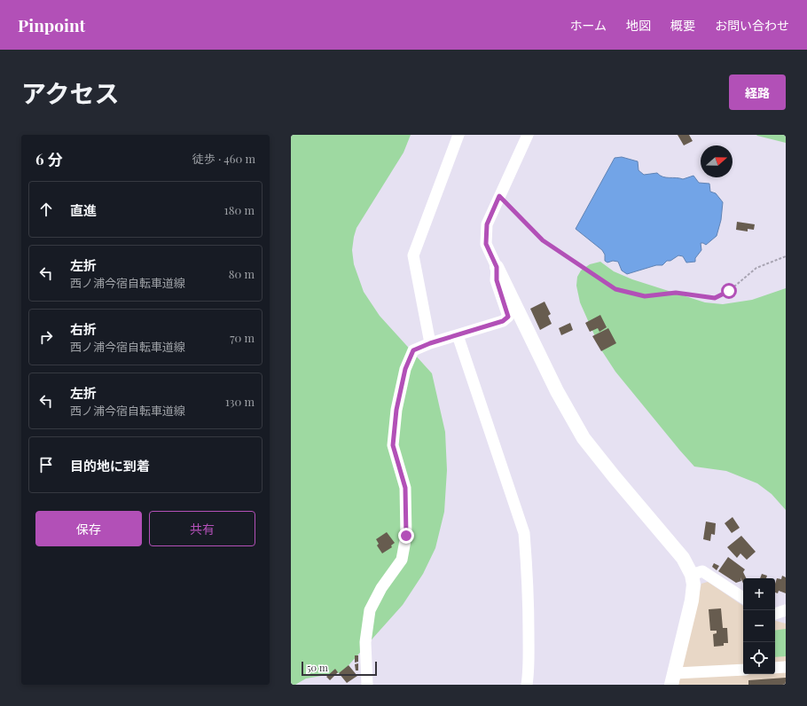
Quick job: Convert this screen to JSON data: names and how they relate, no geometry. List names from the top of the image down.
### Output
{
  "scale_bar": "50 m",
  "north": "right",
  "page": {
    "header": "Pinpoint",
    "nav": [
      "ホーム",
      "地図",
      "概要",
      "お問い合わせ"
    ],
    "title": "アクセス",
    "buttons": [
      "経路",
      ["保存", "共有"]
    ],
    "heading": ["6 分", "徒歩 · 460 m"],
    "list": [
      ["直進", "180 m"],
      ["左折", "西ノ浦今宿自転車道線", "80 m"],
      ["右折", "西ノ浦今宿自転車道線", "70 m"],
      ["左折", "西ノ浦今宿自転車道線", "130 m"],
      "目的地に到着"
    ],
    "map_buttons": ["+", "−"],
    "scale": "50 m"
  }
}
